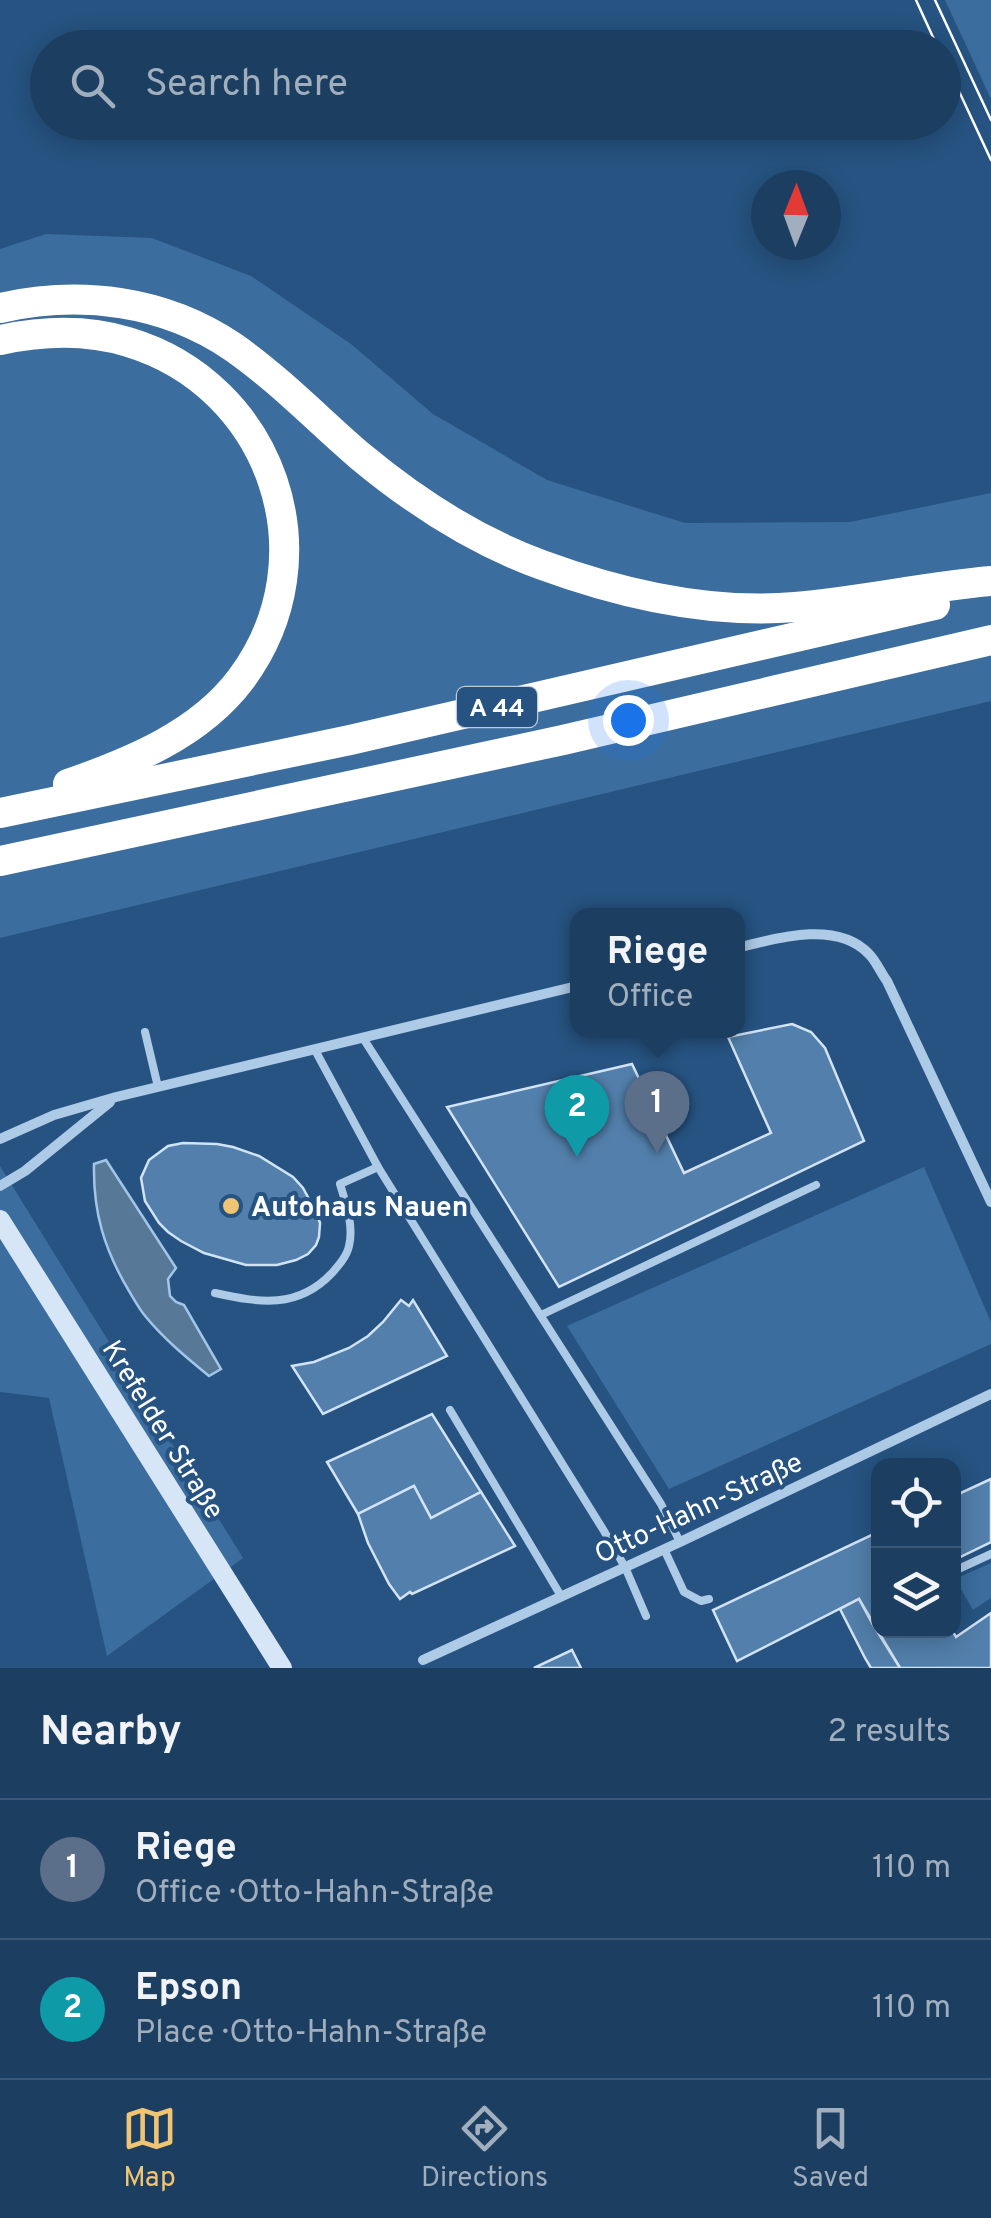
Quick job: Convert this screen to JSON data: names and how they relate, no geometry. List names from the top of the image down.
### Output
{
  "streets": {
    "highway": ["A 44"],
    "main road": ["Krefelder Straße"],
    "street": ["Otto-Hahn-Straße"]
  },
  "places": ["Autohaus Nauen"],
  "north": "top",
  "page": {
    "search": "Search here",
    "popup": ["Riege", "Office"],
    "pins": ["1", "2"],
    "heading": ["Nearby", "2 results"],
    "list": [
      {
        "mark": "1",
        "name": "Riege",
        "note": "Office · Otto-Hahn-Straße",
        "value": "110 m"
      },
      {
        "mark": "2",
        "name": "Epson",
        "note": "Place · Otto-Hahn-Straße",
        "value": "110 m"
      }
    ],
    "nav": ["Map", "Directions", "Saved"]
  }
}
